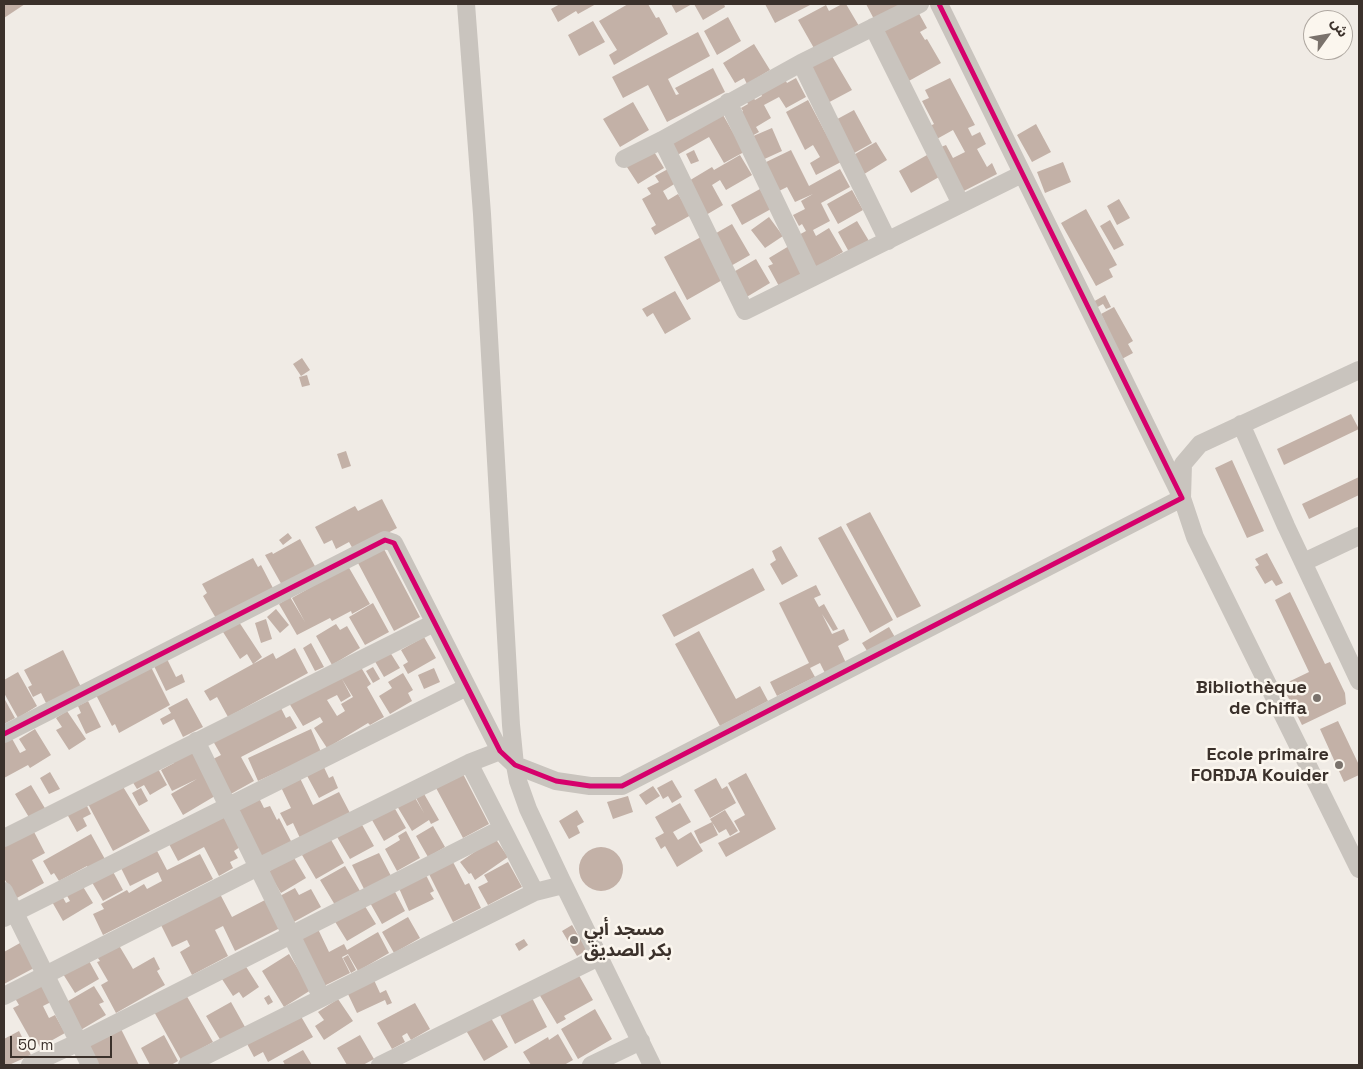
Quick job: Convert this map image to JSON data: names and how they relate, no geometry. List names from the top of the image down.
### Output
{
  "places": ["Bibliothèque de Chiffa", "Ecole primaire FORDJA Kouider", "مسجد أبي بكر الصديق"],
  "scale_bar": "50 m",
  "north": "top right"
}
